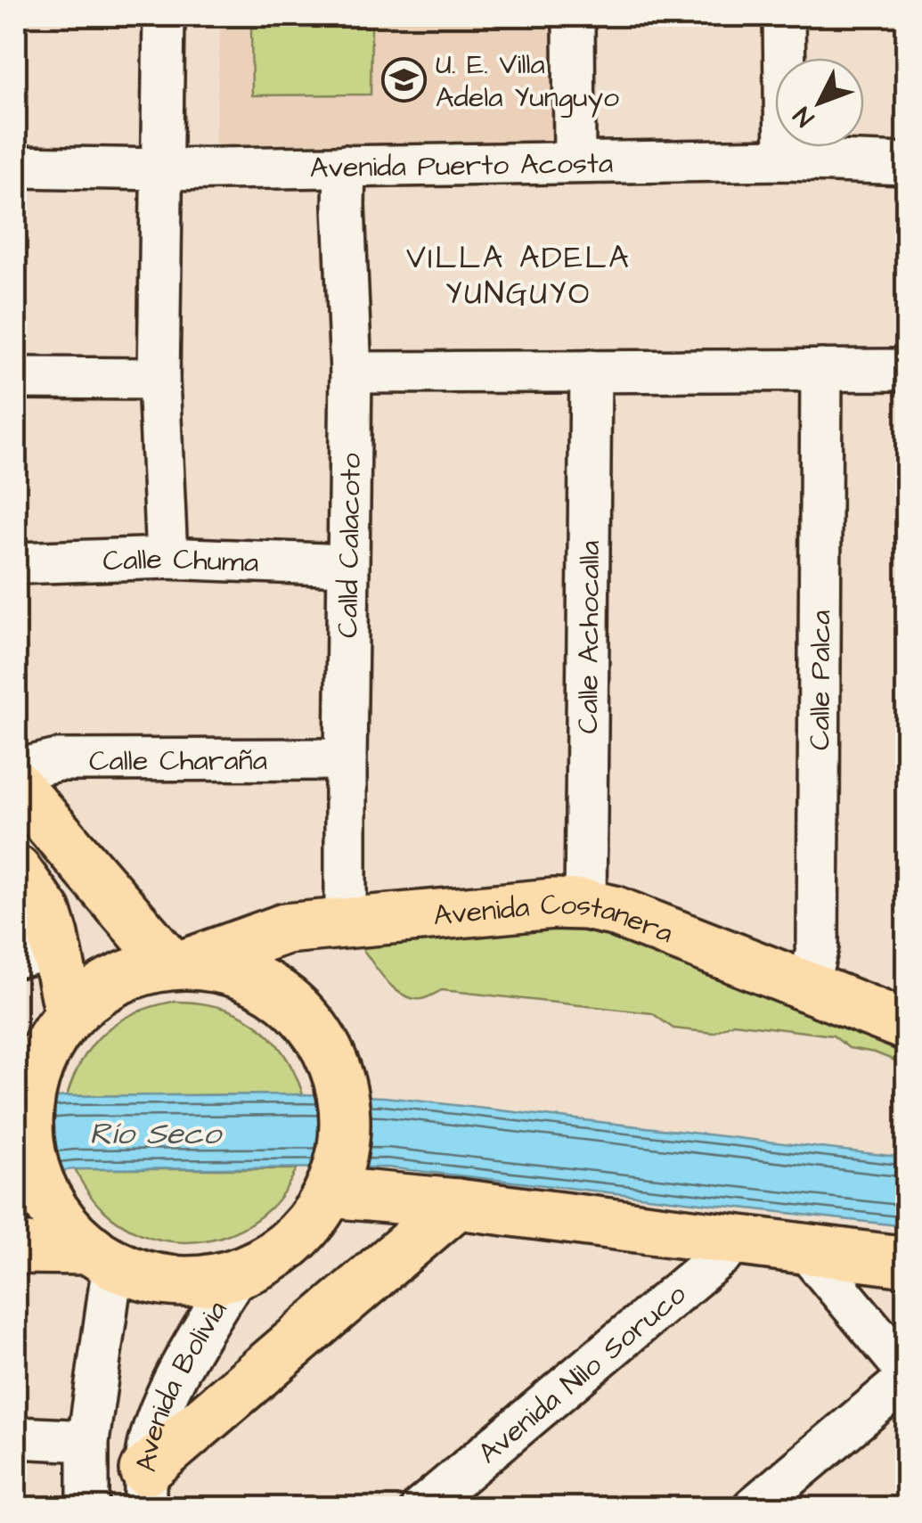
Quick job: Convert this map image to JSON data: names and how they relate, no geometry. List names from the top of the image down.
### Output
{
  "streets": {
    "main road": ["Avenida Costanera"],
    "street": [
      "Avenida Puerto Acosta",
      "Calld Calacoto",
      "Calle Chuma",
      "Calle Achocalla",
      "Calle Palca",
      "Calle Charaña",
      "Avenida Nilo Soruco",
      "Avenida Bolivia"
    ]
  },
  "crossings": [
    ["Avenida Puerto Acosta", "Calld Calacoto"],
    ["Calld Calacoto", "Calle Chuma"],
    ["Calld Calacoto", "Calle Charaña"],
    ["Calld Calacoto", "Avenida Costanera"],
    ["Calle Achocalla", "Avenida Costanera"],
    ["Calle Palca", "Avenida Costanera"],
    ["Avenida Costanera", "Avenida Bolivia"]
  ],
  "districts": ["VILLA ADELA YUNGUYO"],
  "water": ["Río Seco"],
  "places": {
    "school or university": ["U. E. Villa Adela Yunguyo"]
  },
  "north": "bottom left"
}
